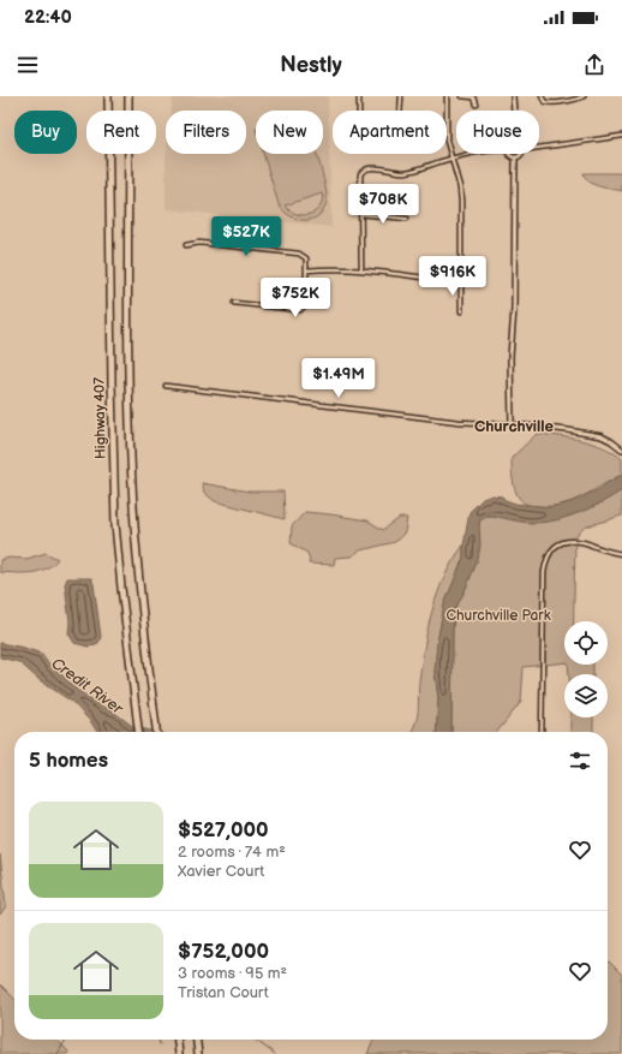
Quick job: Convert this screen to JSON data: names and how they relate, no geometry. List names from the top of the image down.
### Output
{
  "streets": {
    "highway": ["Highway 407"]
  },
  "districts": ["Churchville"],
  "water": ["Credit River"],
  "parks": ["Churchville Park"],
  "page": {
    "status": "22:40",
    "header": "Nestly",
    "chip": [
      "Buy",
      "Rent",
      "Filters",
      "New",
      "Apartment",
      "House"
    ],
    "price": [
      "$708K",
      "$527K",
      "$916K",
      "$752K",
      "$1.49M"
    ],
    "heading": "5 homes",
    "list": [
      {
        "name": "$527,000",
        "note": "2 rooms · 74 m² · Xavier Court"
      },
      {
        "name": "$752,000",
        "note": "3 rooms · 95 m² · Tristan Court"
      }
    ]
  }
}
